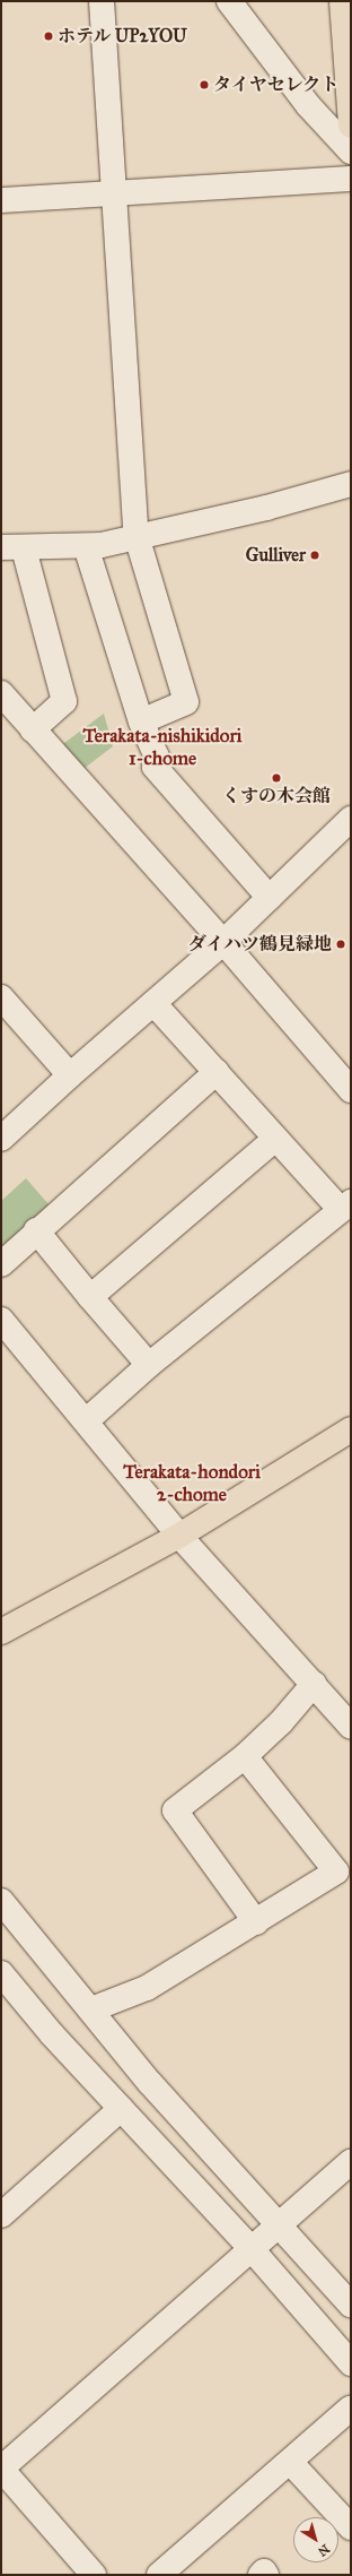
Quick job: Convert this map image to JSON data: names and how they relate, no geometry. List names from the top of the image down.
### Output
{
  "districts": ["Terakata-nishikidori 1-chome", "Terakata-hondori 2-chome"],
  "places": [
    "ホテル UP2YOU",
    "タイヤセレクト",
    "Gulliver",
    "くすの木会館",
    "ダイハツ鶴見緑地"
  ],
  "north": "bottom right"
}
